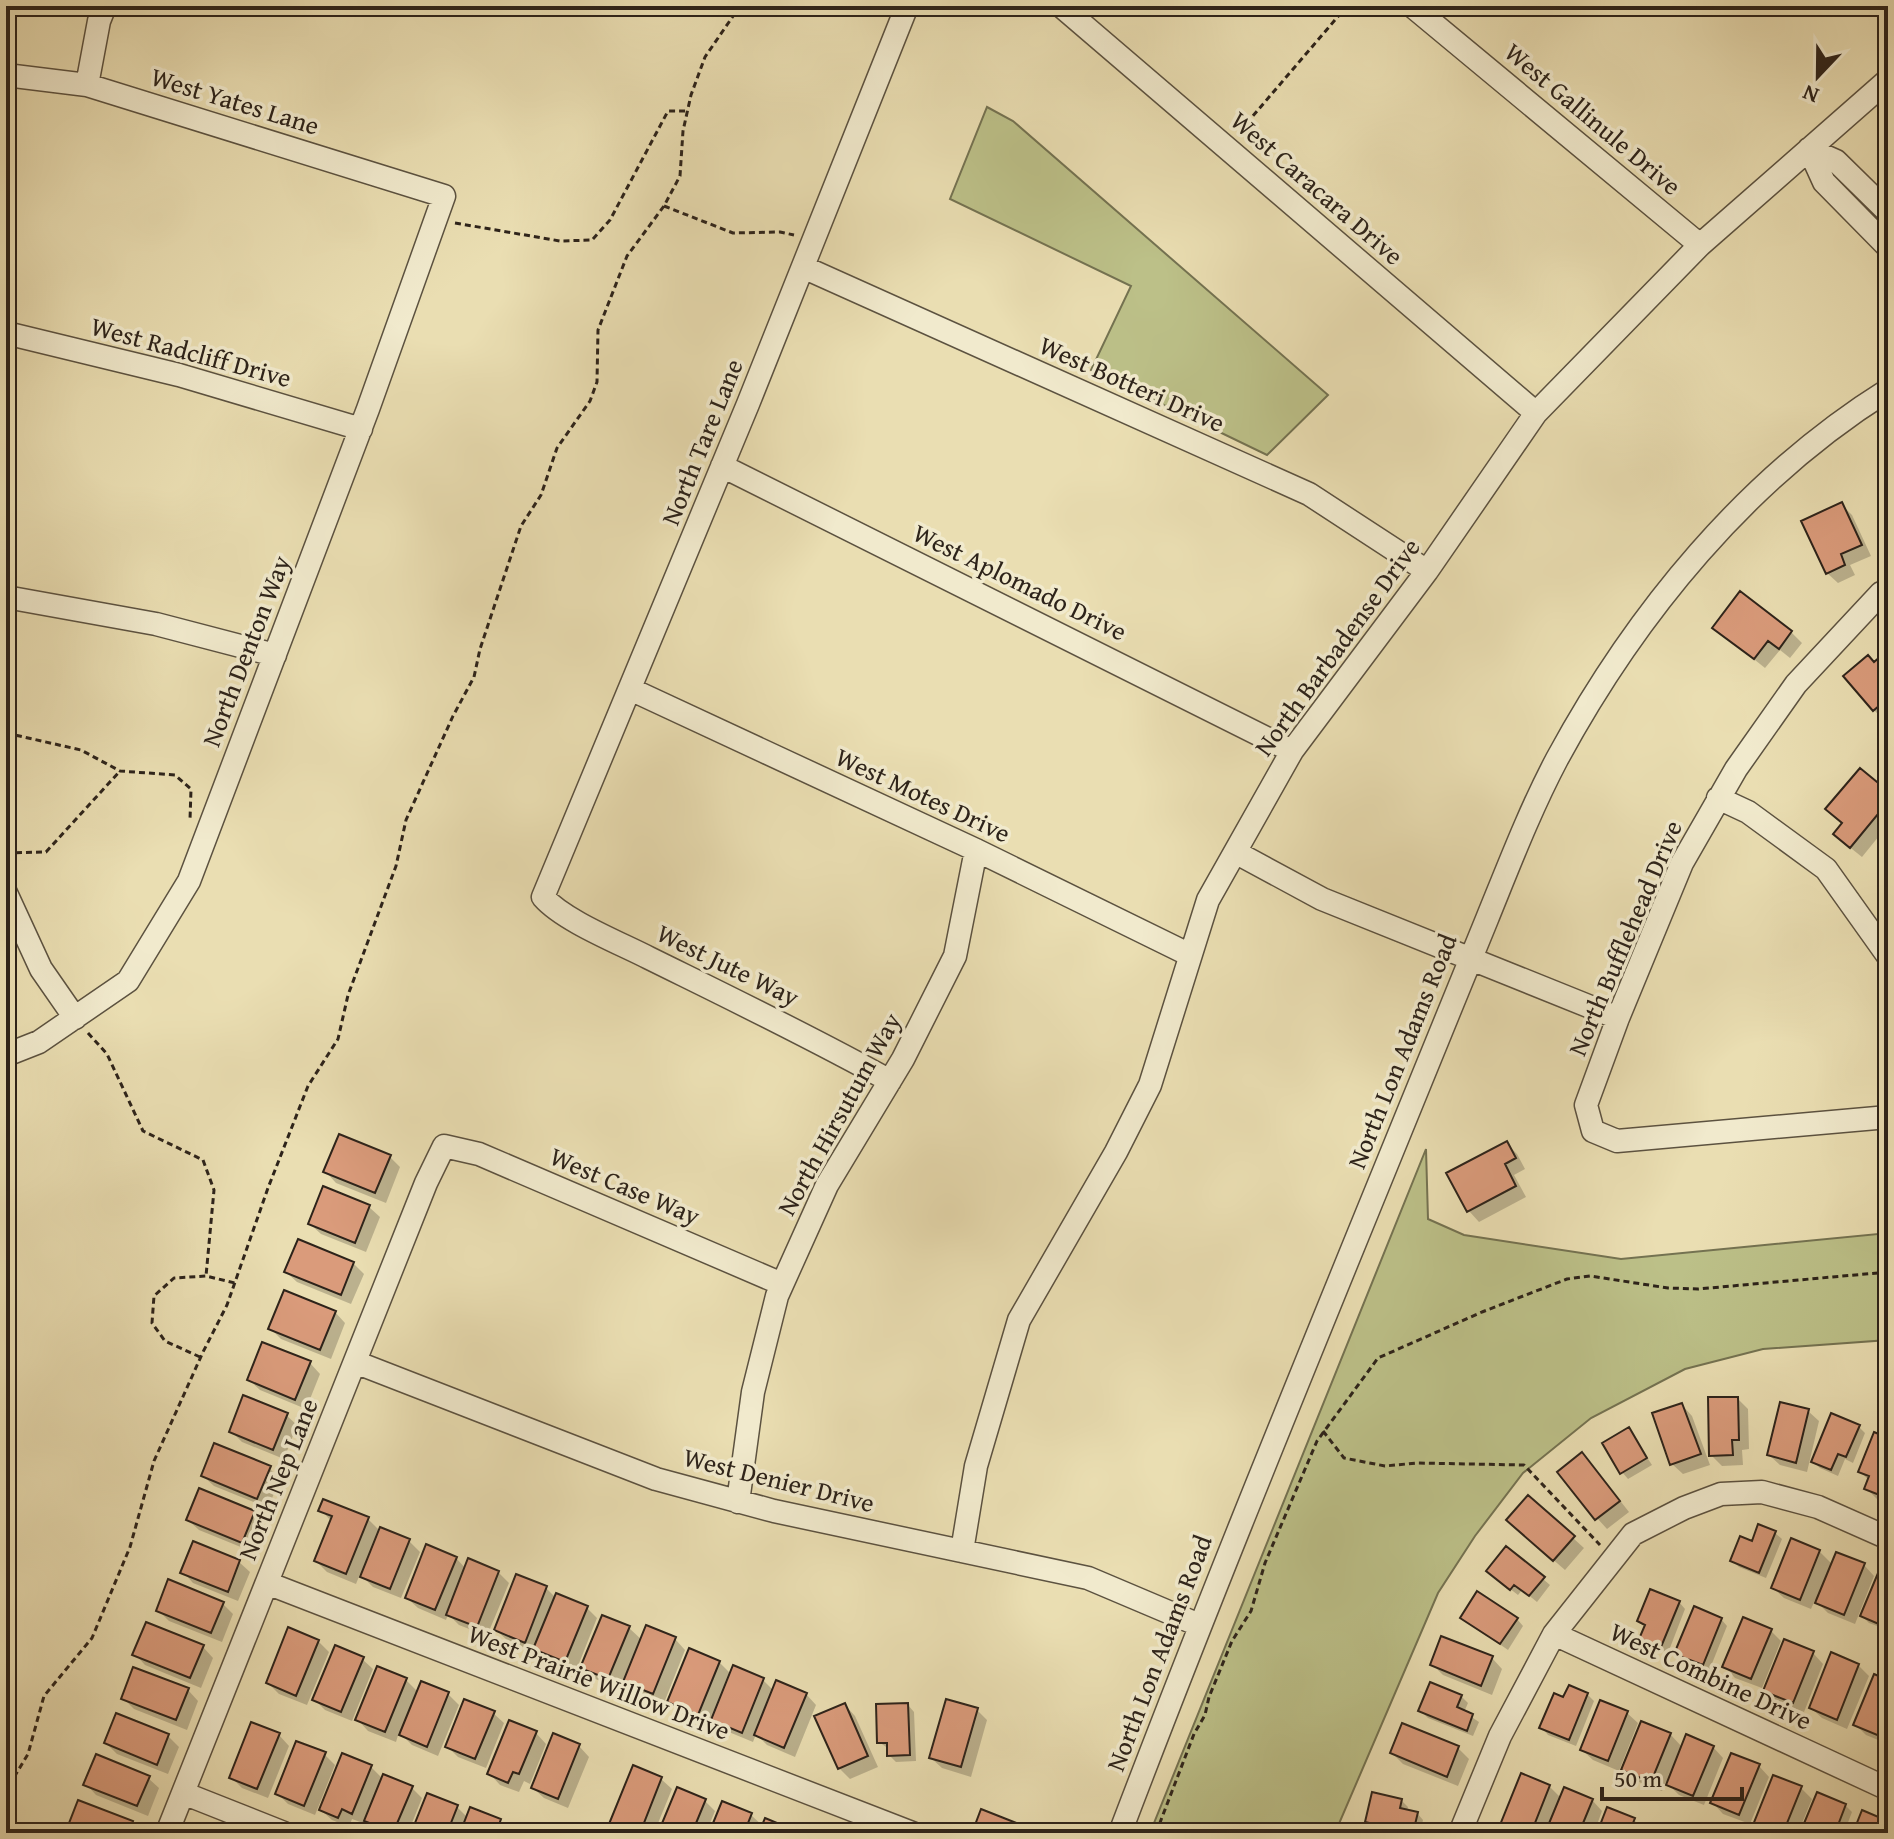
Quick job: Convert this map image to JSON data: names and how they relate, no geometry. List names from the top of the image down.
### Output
{
  "streets": {
    "street": [
      "West Yates Lane",
      "West Gallinule Drive",
      "West Caracara Drive",
      "West Radcliff Drive",
      "West Botteri Drive",
      "North Tare Lane",
      "West Aplomado Drive",
      "North Barbadense Drive",
      "North Denton Way",
      "West Motes Drive",
      "North Bufflehead Drive",
      "West Jute Way",
      "North Lon Adams Road",
      "North Hirsutum Way",
      "West Case Way",
      "North Nep Lane",
      "West Denier Drive",
      "West Combine Drive",
      "West Prairie Willow Drive"
    ]
  },
  "crossings": [
    ["West Yates Lane", "North Denton Way"],
    ["West Gallinule Drive", "North Barbadense Drive"],
    ["West Caracara Drive", "North Barbadense Drive"],
    ["West Radcliff Drive", "North Denton Way"],
    ["West Botteri Drive", "North Tare Lane"],
    ["West Botteri Drive", "North Barbadense Drive"],
    ["North Tare Lane", "West Aplomado Drive"],
    ["North Tare Lane", "West Motes Drive"],
    ["North Tare Lane", "West Jute Way"],
    ["West Aplomado Drive", "North Barbadense Drive"],
    ["North Barbadense Drive", "West Motes Drive"],
    ["North Barbadense Drive", "West Denier Drive"],
    ["West Motes Drive", "North Hirsutum Way"],
    ["West Jute Way", "North Hirsutum Way"],
    ["North Lon Adams Road", "West Denier Drive"],
    ["North Hirsutum Way", "West Case Way"],
    ["North Hirsutum Way", "West Denier Drive"],
    ["West Case Way", "North Nep Lane"],
    ["North Nep Lane", "West Denier Drive"],
    ["North Nep Lane", "West Prairie Willow Drive"]
  ],
  "scale_bar": "50 m",
  "north": "bottom"
}
